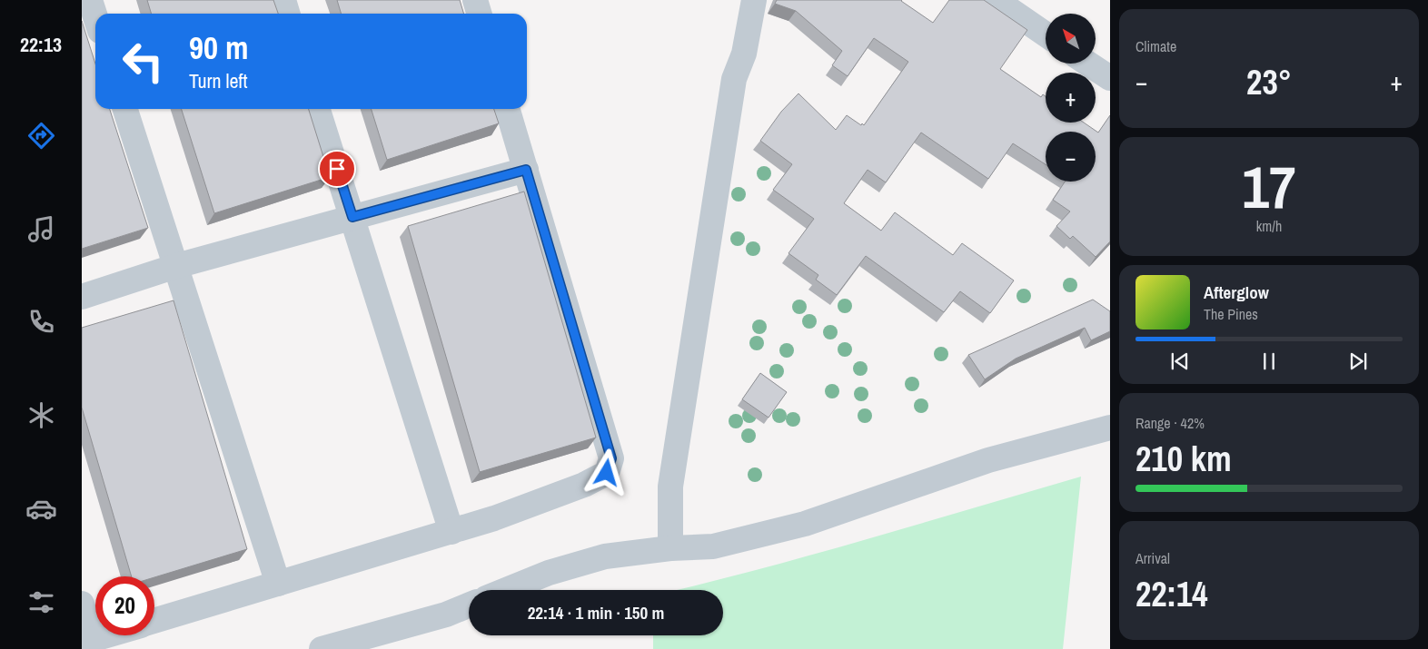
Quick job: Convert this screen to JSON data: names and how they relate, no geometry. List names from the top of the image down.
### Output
{
  "north": "top left",
  "page": {
    "tabs": "22:13",
    "tile": [
      "Climate",
      ["17", "km/h"],
      ["Range · 42%", "210 km"],
      ["Arrival", "22:14"]
    ],
    "map_buttons": ["+", "−"],
    "turn": ["90 m", "Turn left"],
    "heat": ["−", "23°", "+"],
    "song": ["Afterglow", "The Pines"],
    "limit": "20",
    "trip": "22:14 · 1 min · 150 m"
  }
}
